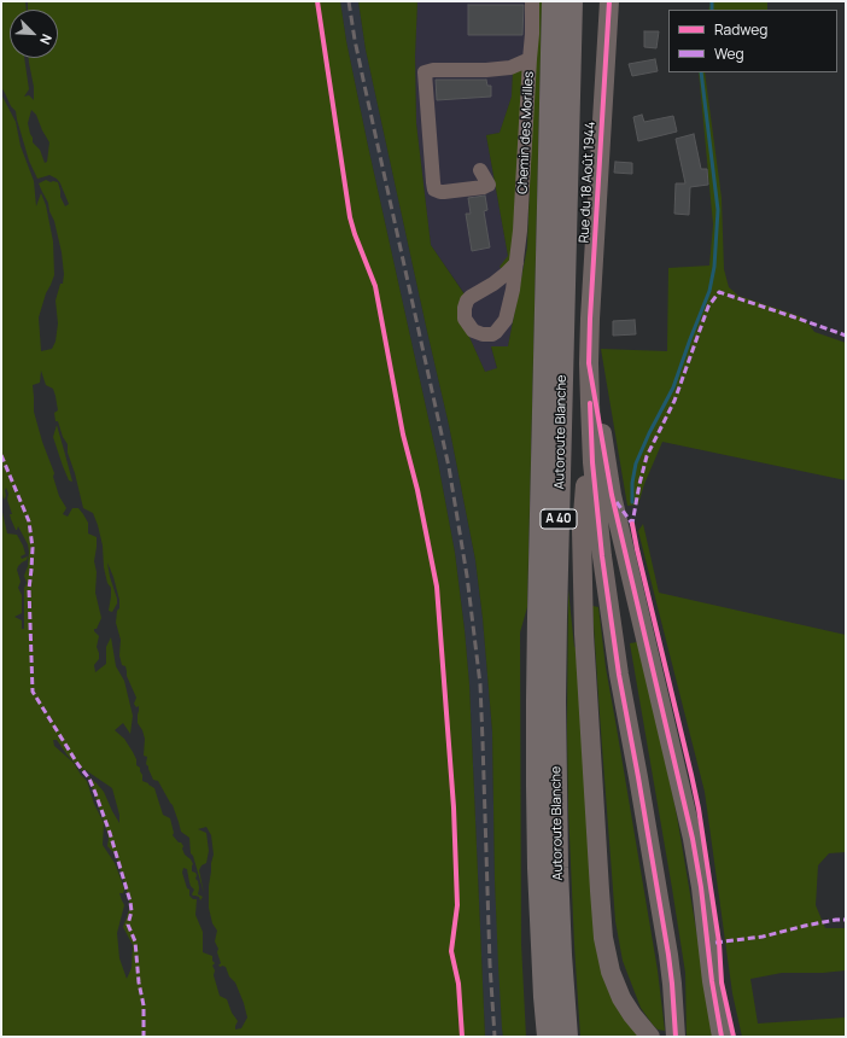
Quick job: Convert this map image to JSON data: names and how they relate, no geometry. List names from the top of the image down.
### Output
{
  "streets": {
    "highway": ["Autoroute Blanche", "A 40"],
    "main road": ["Rue du 18 Août 1944"],
    "street": ["Chemin des Morilles"]
  },
  "legend": ["Radweg", "Weg"],
  "north": "bottom right"
}
